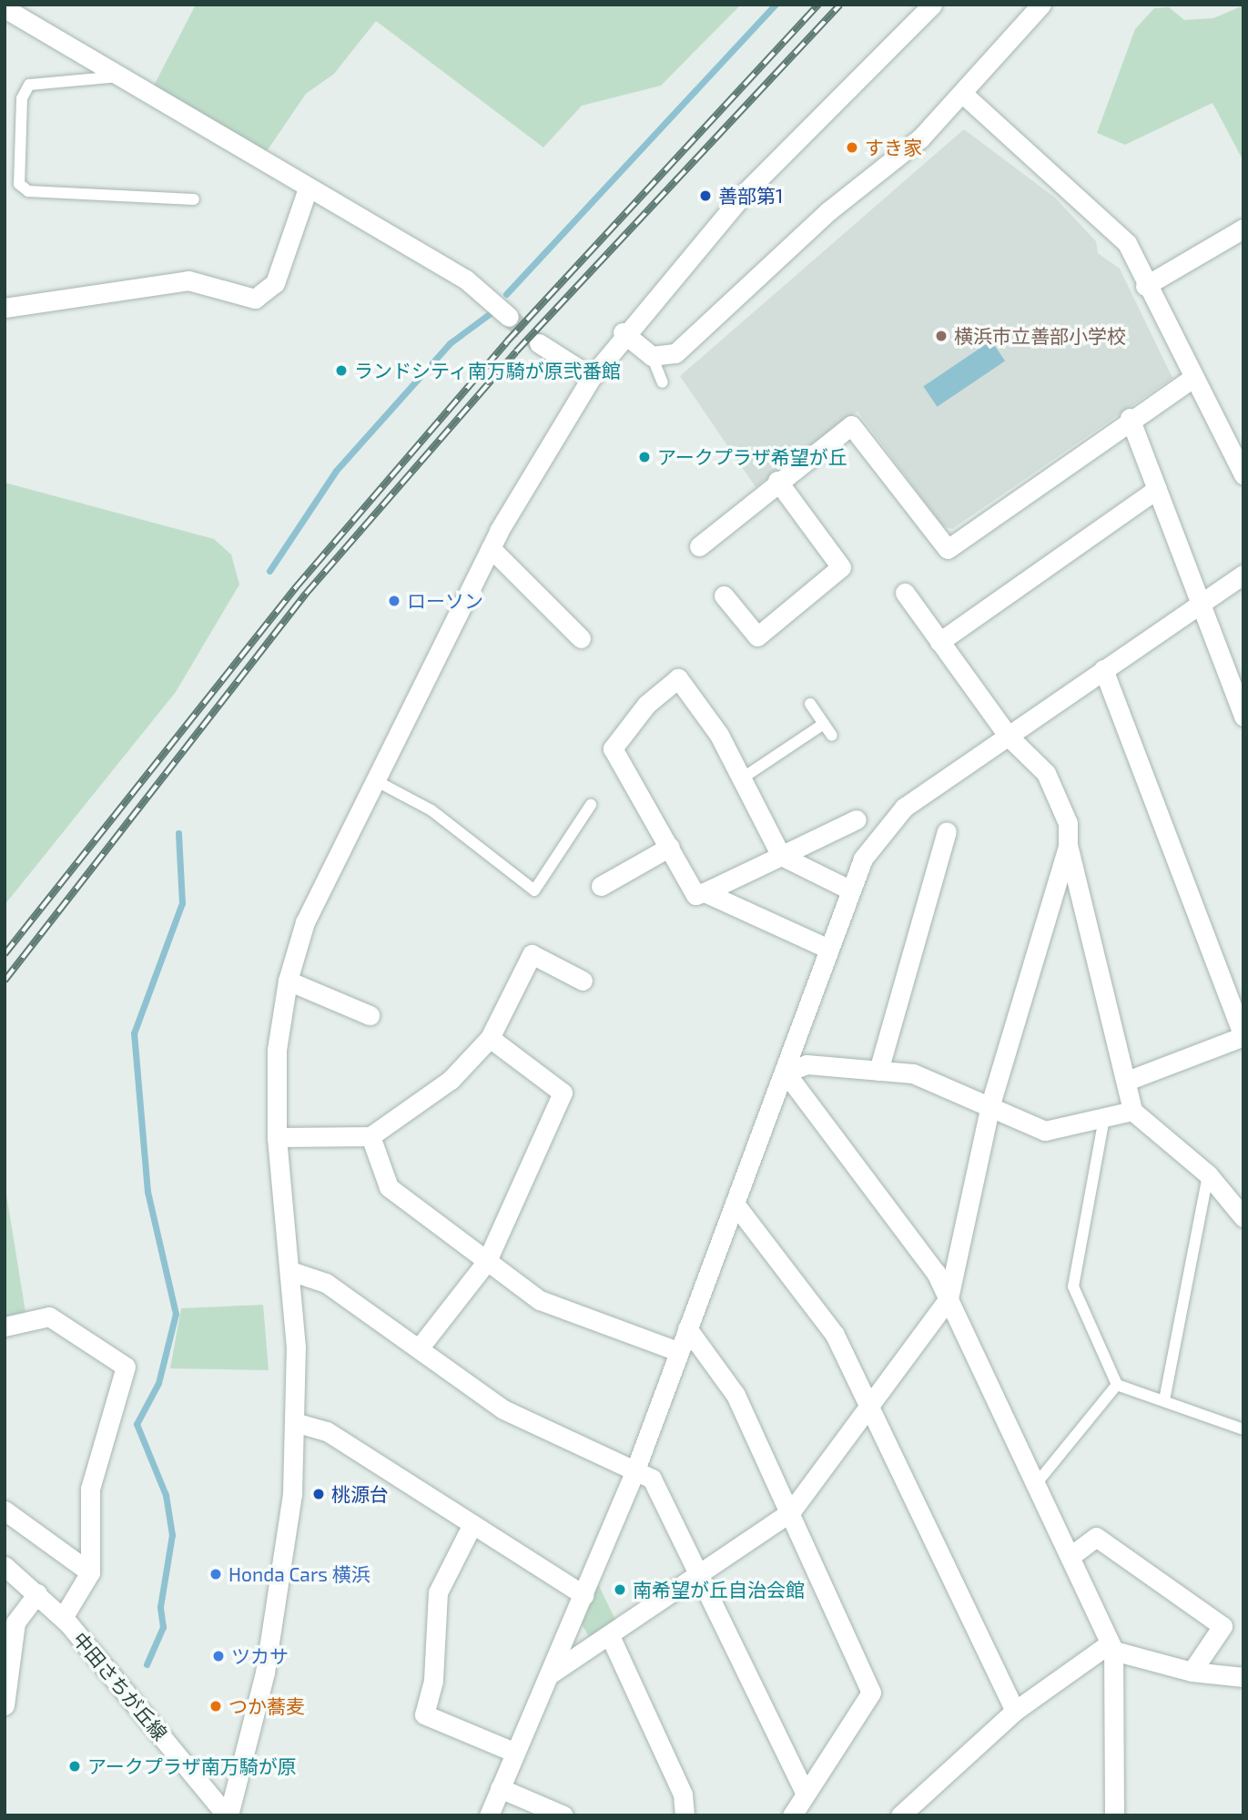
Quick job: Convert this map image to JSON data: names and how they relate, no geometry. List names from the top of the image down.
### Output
{
  "streets": {
    "street": ["中田さちが丘線"]
  },
  "places": [
    "すき家",
    "善部第1",
    "横浜市立善部小学校",
    "ランドシティ南万騎が原弐番館",
    "アークプラザ希望が丘",
    "ローソン",
    "桃源台",
    "Honda Cars 横浜",
    "南希望が丘自治会館",
    "ツカサ",
    "つか蕎麦",
    "アークプラザ南万騎が原"
  ]
}
